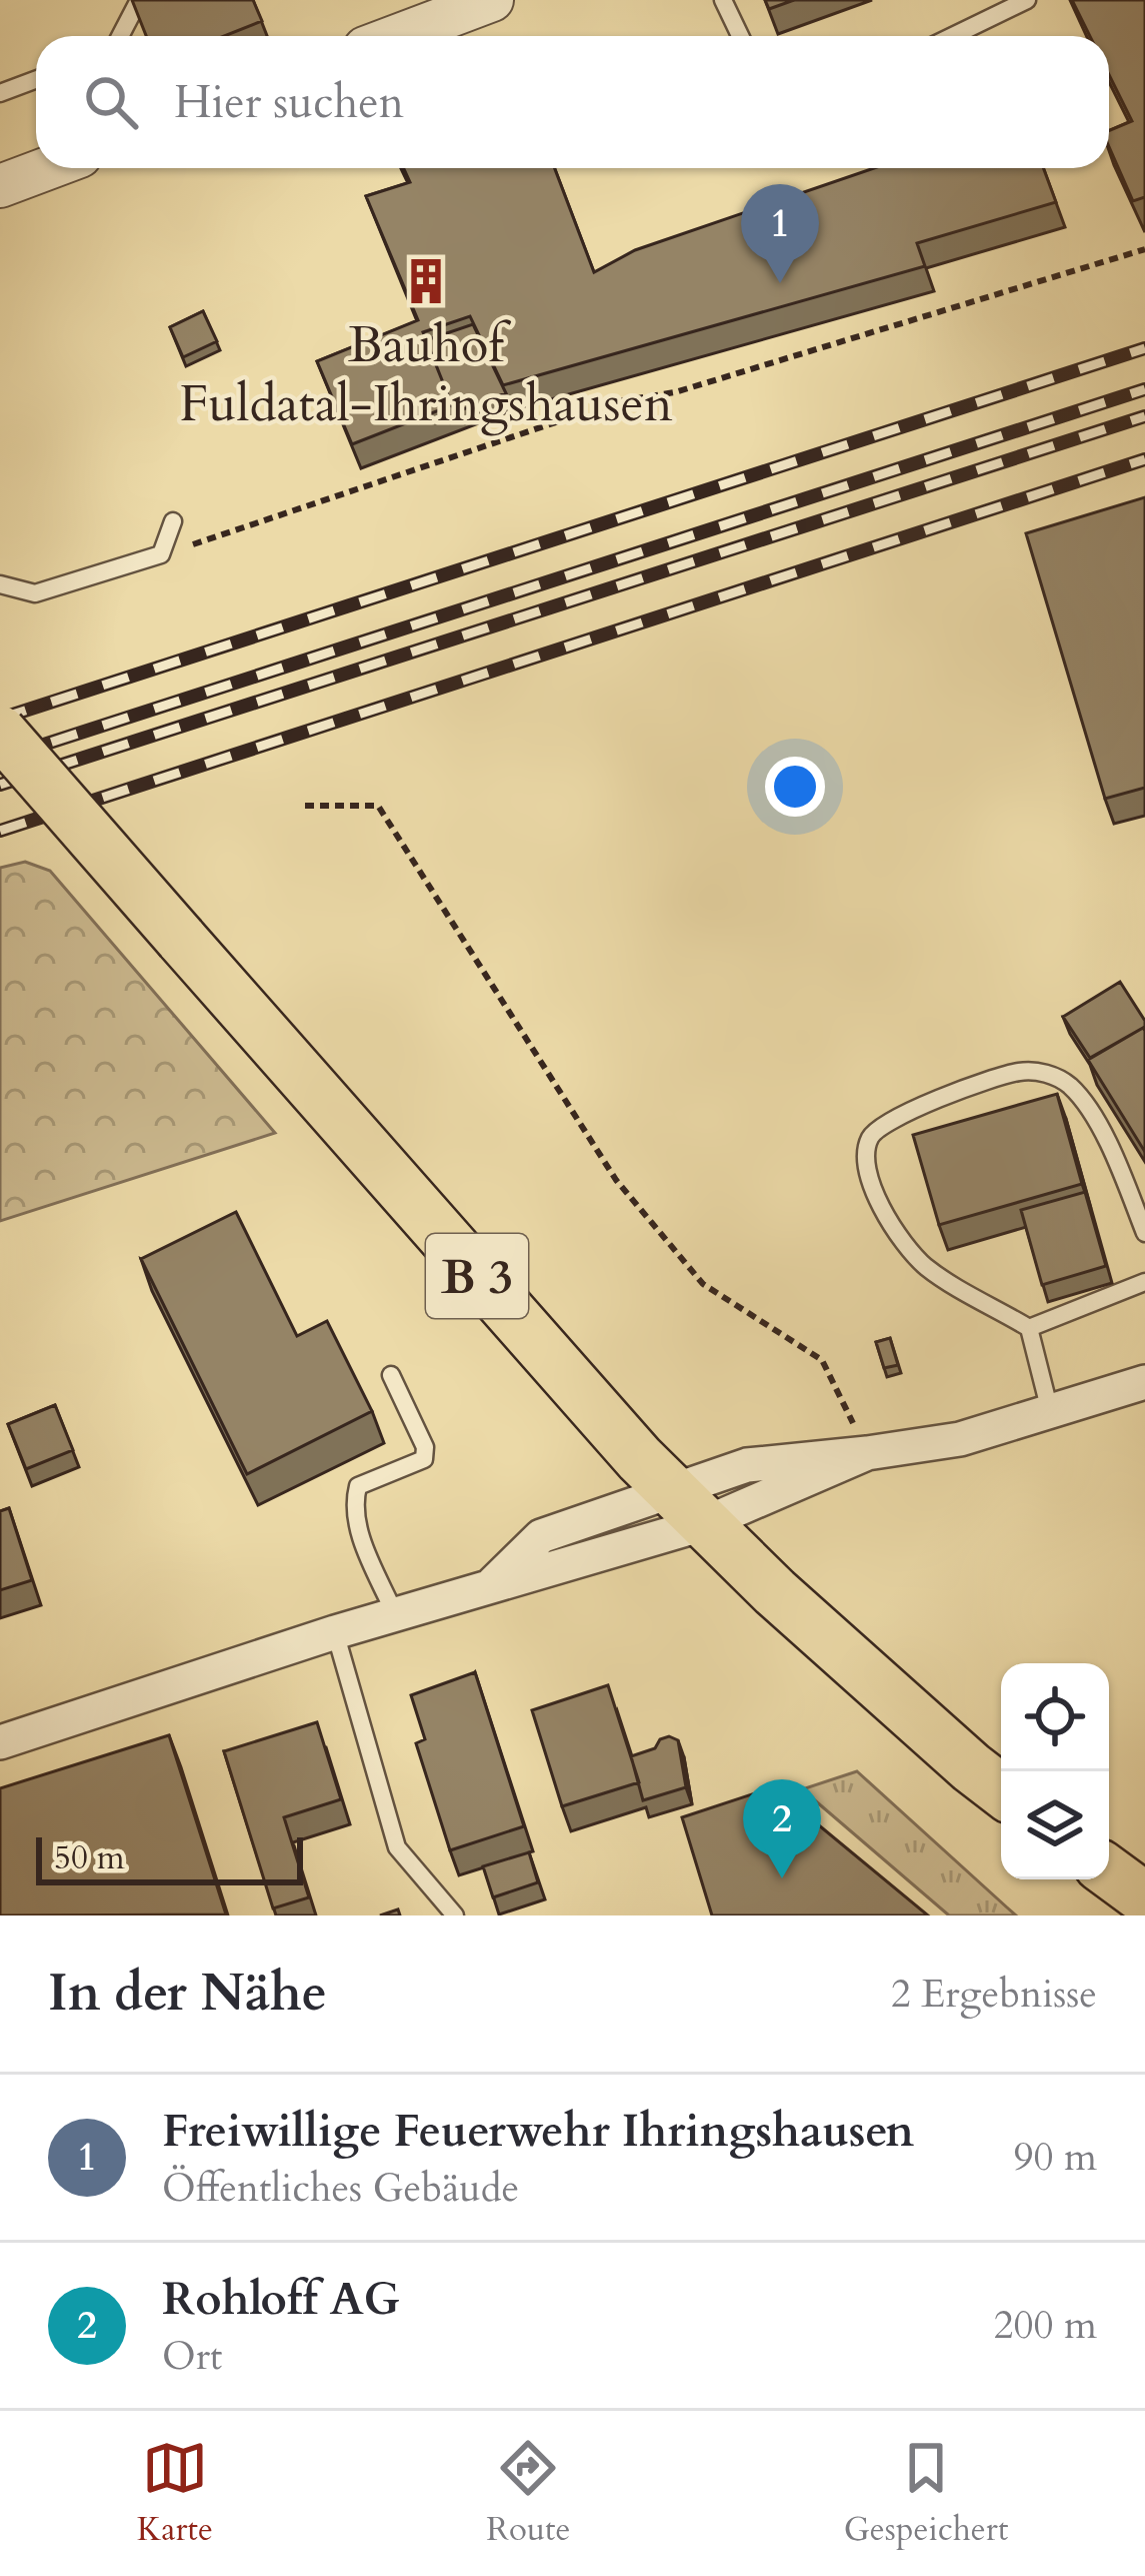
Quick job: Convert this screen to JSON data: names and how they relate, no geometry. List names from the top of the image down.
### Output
{
  "streets": {
    "main road": ["B 3"]
  },
  "places": {
    "building": ["Bauhof Fuldatal-Ihringshausen"]
  },
  "scale_bar": "50 m",
  "page": {
    "search": "Hier suchen",
    "pins": ["1", "2"],
    "scale": "50 m",
    "heading": ["In der Nähe", "2 Ergebnisse"],
    "list": [
      {
        "mark": "1",
        "name": "Freiwillige Feuerwehr Ihringshausen",
        "note": "Öffentliches Gebäude",
        "value": "90 m"
      },
      {
        "mark": "2",
        "name": "Rohloff AG",
        "note": "Ort",
        "value": "200 m"
      }
    ],
    "nav": ["Karte", "Route", "Gespeichert"]
  }
}
